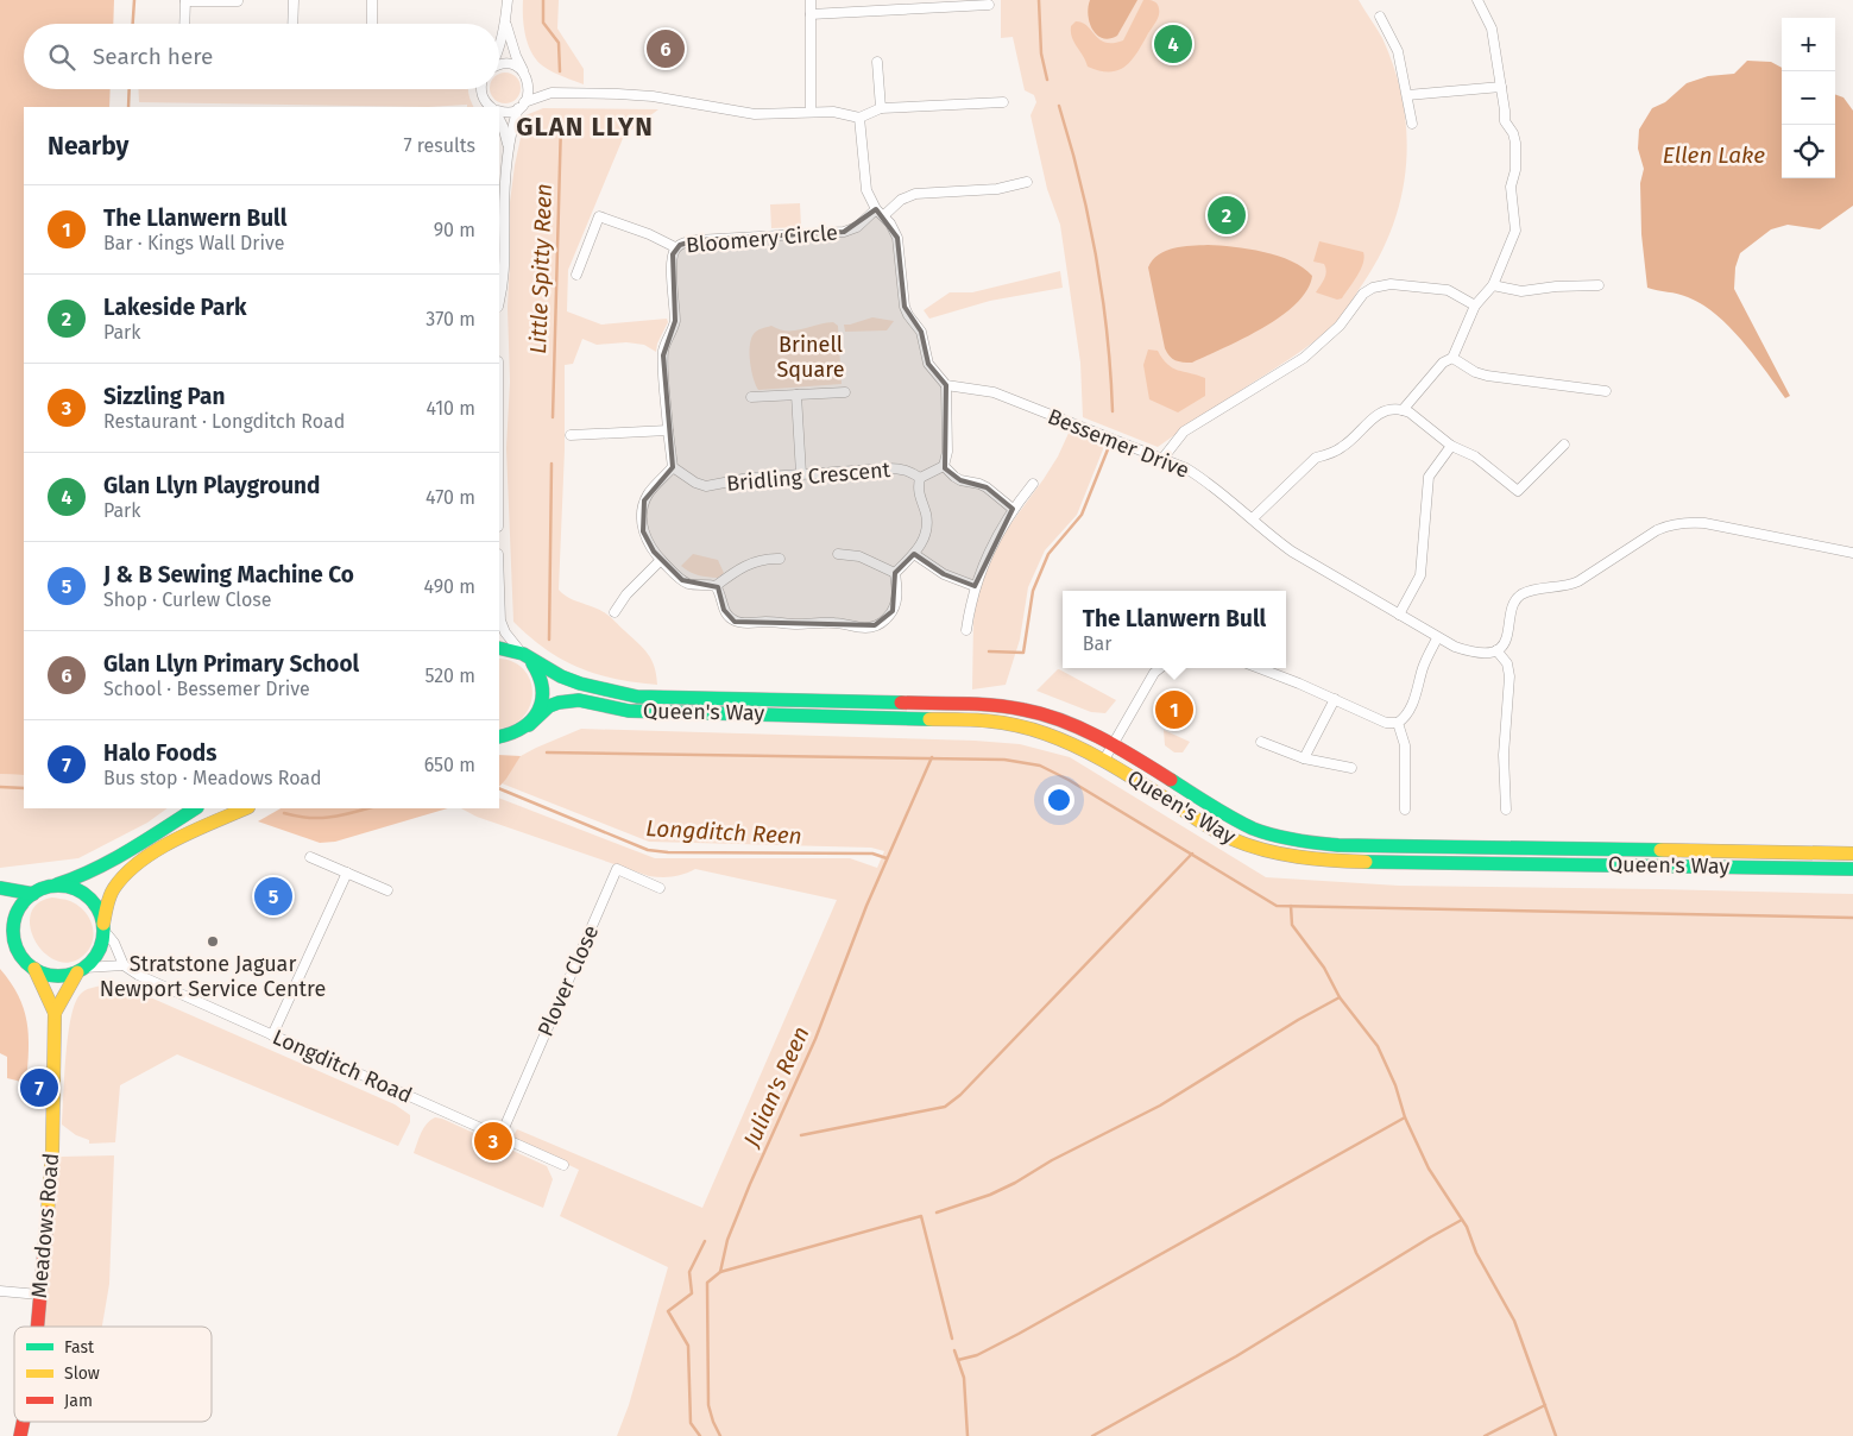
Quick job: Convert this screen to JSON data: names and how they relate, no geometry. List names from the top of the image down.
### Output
{
  "streets": {
    "main road": ["Queen's Way", "Meadows Road"],
    "street": [
      "Bloomery Circle",
      "Bessemer Drive",
      "Bridling Crescent",
      "Plover Close",
      "Longditch Road"
    ]
  },
  "crossings": [
    ["Plover Close", "Longditch Road"]
  ],
  "districts": ["GLAN LLYN"],
  "water": [
    "Ellen Lake",
    "Little Spitty Reen",
    "Longditch Reen",
    "Julian's Reen"
  ],
  "parks": ["Brinell Square"],
  "places": ["Stratstone Jaguar Newport Service Centre"],
  "legend": ["Fast", "Slow", "Jam"],
  "page": {
    "map_buttons": ["+", "−"],
    "pins": [
      "4",
      "6",
      "2",
      "1",
      "5",
      "7",
      "3"
    ],
    "search": "Search here",
    "heading": ["Nearby", "7 results"],
    "list": [
      {
        "mark": "1",
        "name": "The Llanwern Bull",
        "note": "Bar · Kings Wall Drive",
        "value": "90 m"
      },
      {
        "mark": "2",
        "name": "Lakeside Park",
        "note": "Park",
        "value": "370 m"
      },
      {
        "mark": "3",
        "name": "Sizzling Pan",
        "note": "Restaurant · Longditch Road",
        "value": "410 m"
      },
      {
        "mark": "4",
        "name": "Glan Llyn Playground",
        "note": "Park",
        "value": "470 m"
      },
      {
        "mark": "5",
        "name": "J & B Sewing Machine Co",
        "note": "Shop · Curlew Close",
        "value": "490 m"
      },
      {
        "mark": "6",
        "name": "Glan Llyn Primary School",
        "note": "School · Bessemer Drive",
        "value": "520 m"
      },
      {
        "mark": "7",
        "name": "Halo Foods",
        "note": "Bus stop · Meadows Road",
        "value": "650 m"
      }
    ],
    "popup": ["The Llanwern Bull", "Bar"]
  }
}
